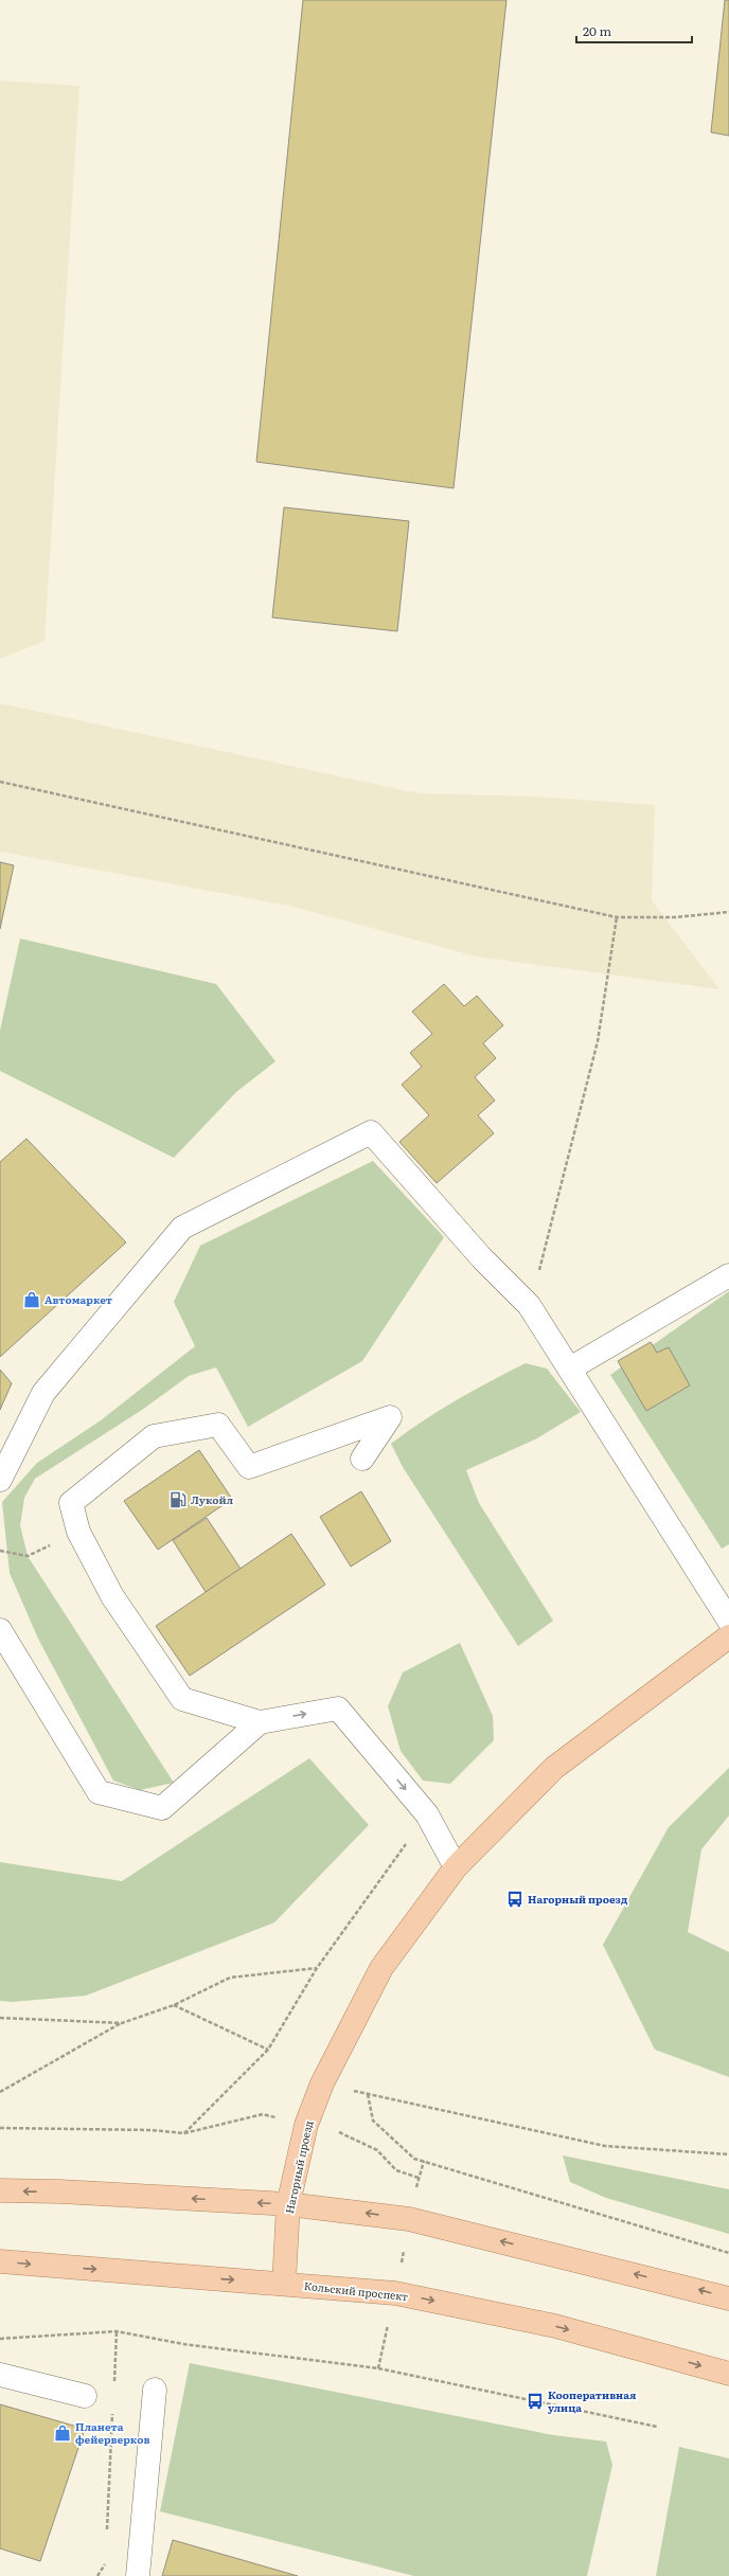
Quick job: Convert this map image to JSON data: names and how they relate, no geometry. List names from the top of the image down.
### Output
{
  "streets": {
    "main road": ["Нагорный проезд", "Кольский проспект"]
  },
  "crossings": [
    ["Нагорный проезд", "Кольский проспект"]
  ],
  "places": {
    "shop": ["Автомаркет", "Планета фейерверков"],
    "fuel station": ["Лукойл"],
    "bus stop": ["Нагорный проезд", "Кооперативная улица"]
  },
  "scale_bar": "20 m"
}
